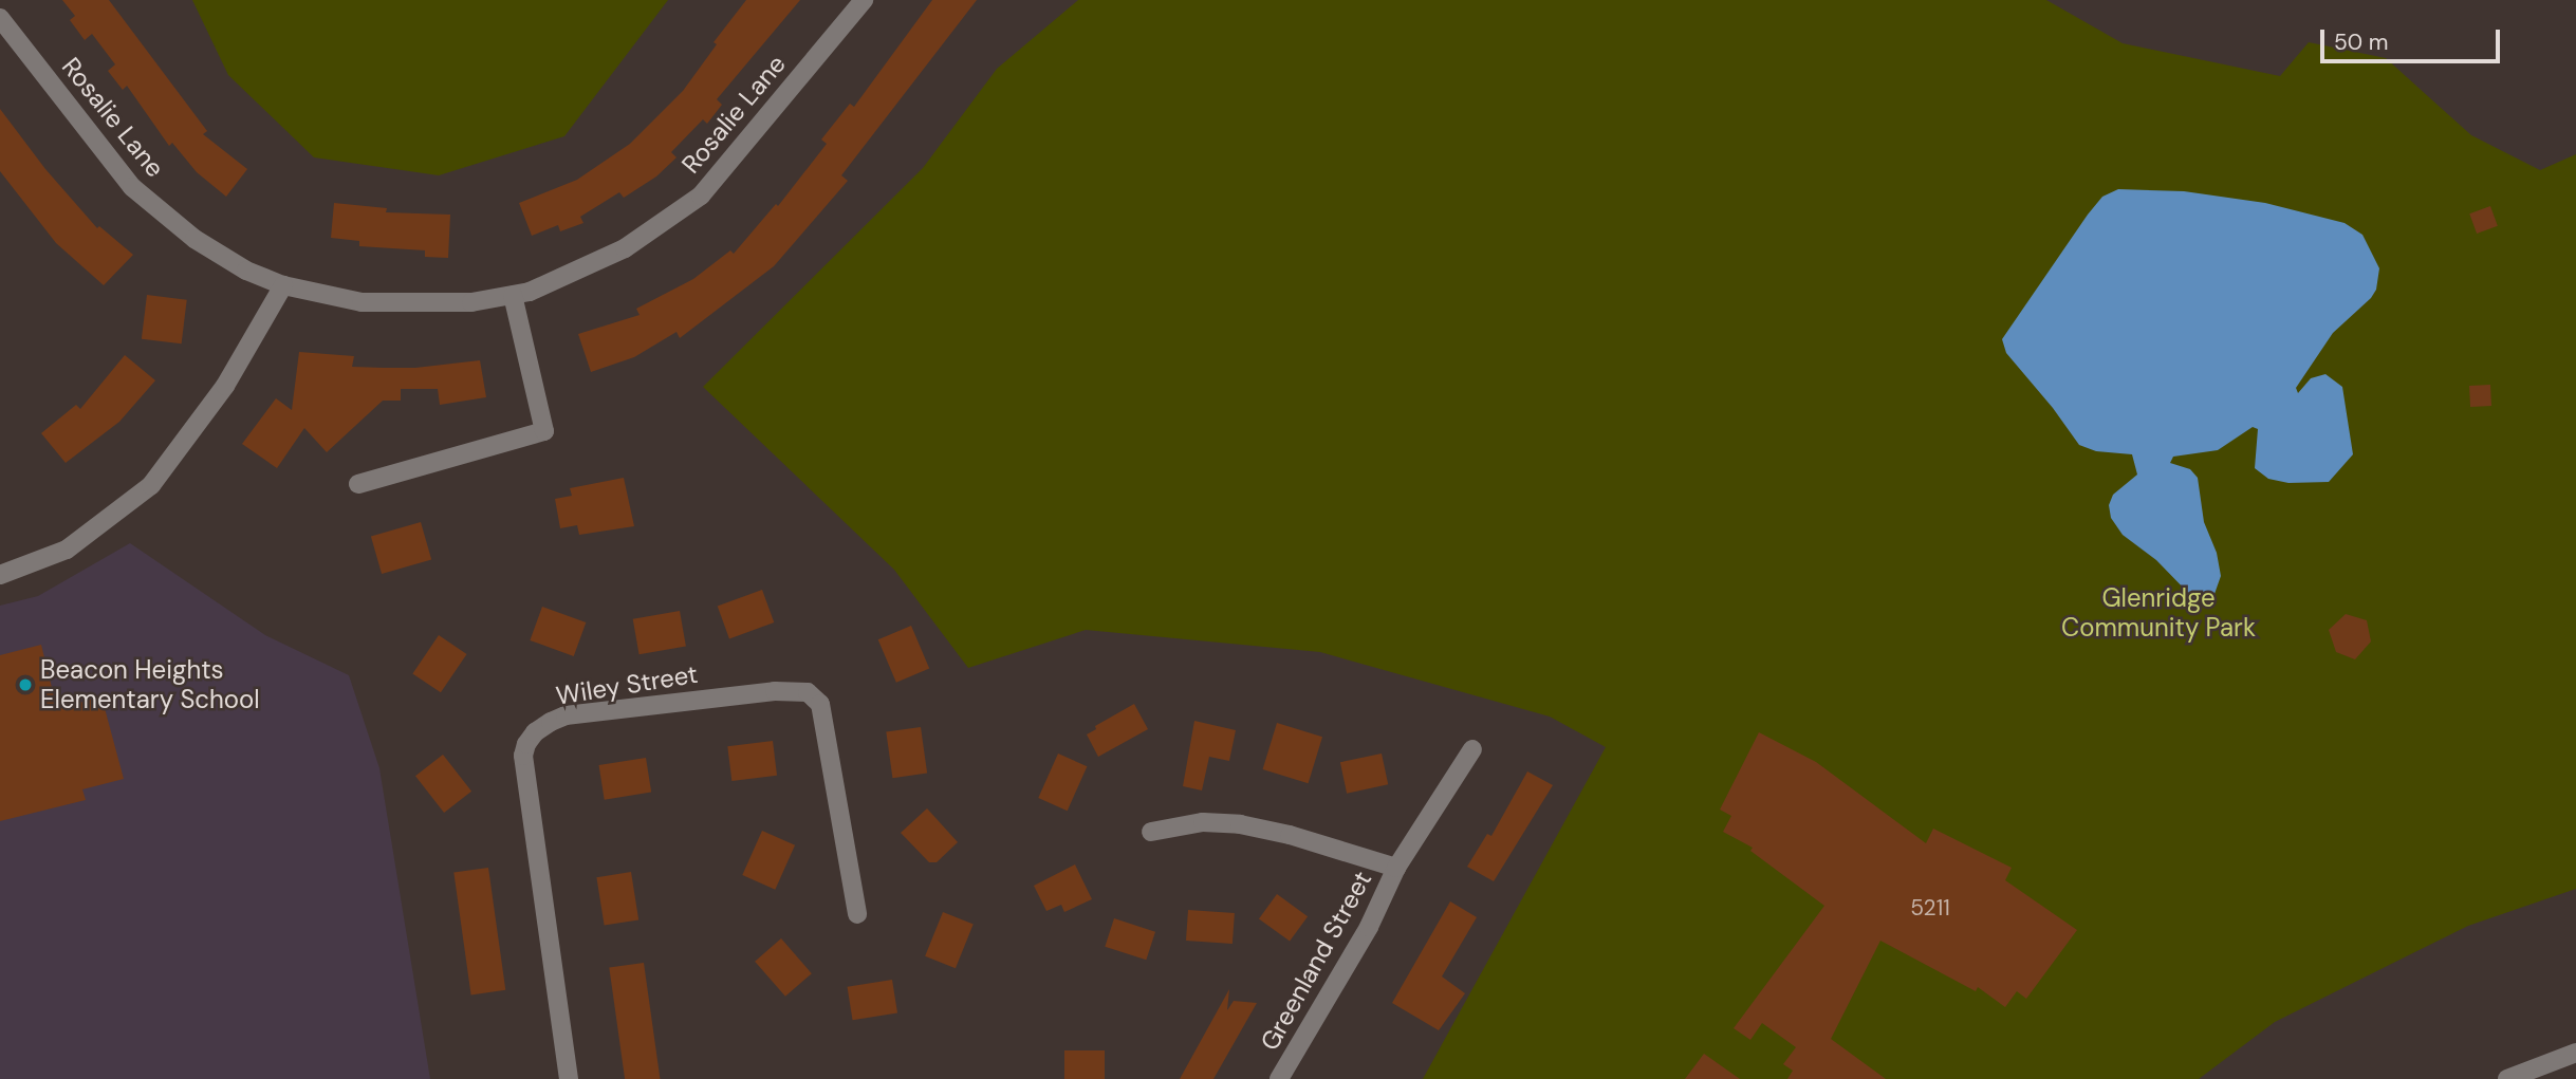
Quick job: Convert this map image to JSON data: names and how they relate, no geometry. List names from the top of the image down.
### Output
{
  "streets": {
    "street": ["Rosalie Lane", "Wiley Street", "Greenland Street"]
  },
  "parks": ["Glenridge Community Park"],
  "places": ["Beacon Heights Elementary School"],
  "house_numbers": ["5211"],
  "scale_bar": "50 m"
}
